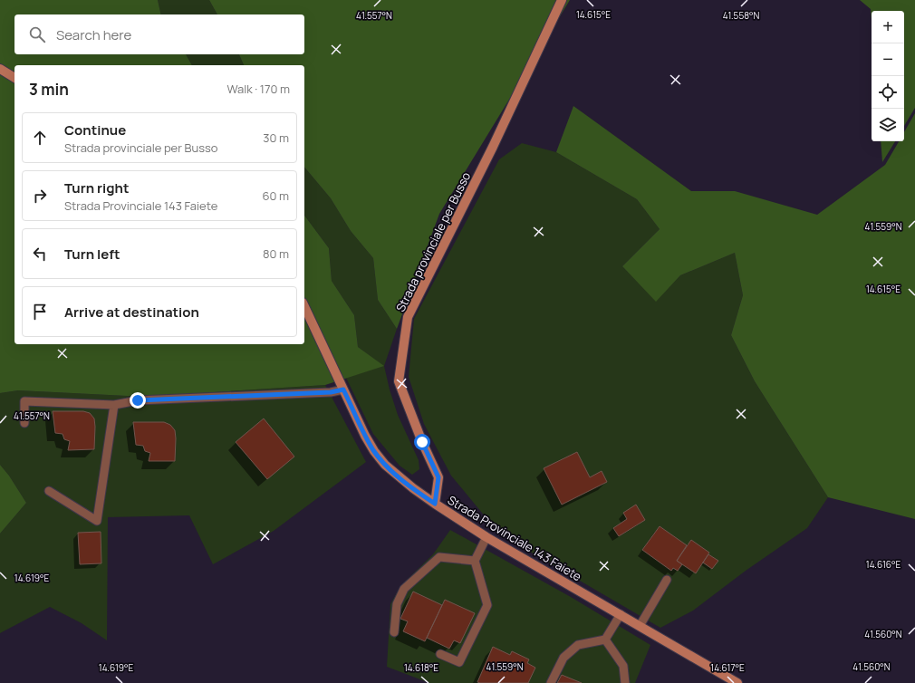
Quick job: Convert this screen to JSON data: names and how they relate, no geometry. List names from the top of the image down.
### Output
{
  "streets": {
    "main road": ["Strada provinciale per Busso", "Strada Provinciale 143 Faiete"]
  },
  "crossings": [
    ["Strada provinciale per Busso", "Strada Provinciale 143 Faiete"]
  ],
  "page": {
    "map_buttons": ["+", "−"],
    "search": "Search here",
    "heading": ["3 min", "Walk · 170 m"],
    "list": [
      ["Continue", "Strada provinciale per Busso", "30 m"],
      ["Turn right", "Strada Provinciale 143 Faiete", "60 m"],
      ["Turn left", "80 m"],
      "Arrive at destination"
    ]
  },
  "coordinates": [
    "14.615°E",
    "41.557°N",
    "41.558°N",
    "41.559°N",
    "14.616°E",
    "14.619°E",
    "41.560°N",
    "14.618°E",
    "14.617°E"
  ]
}
